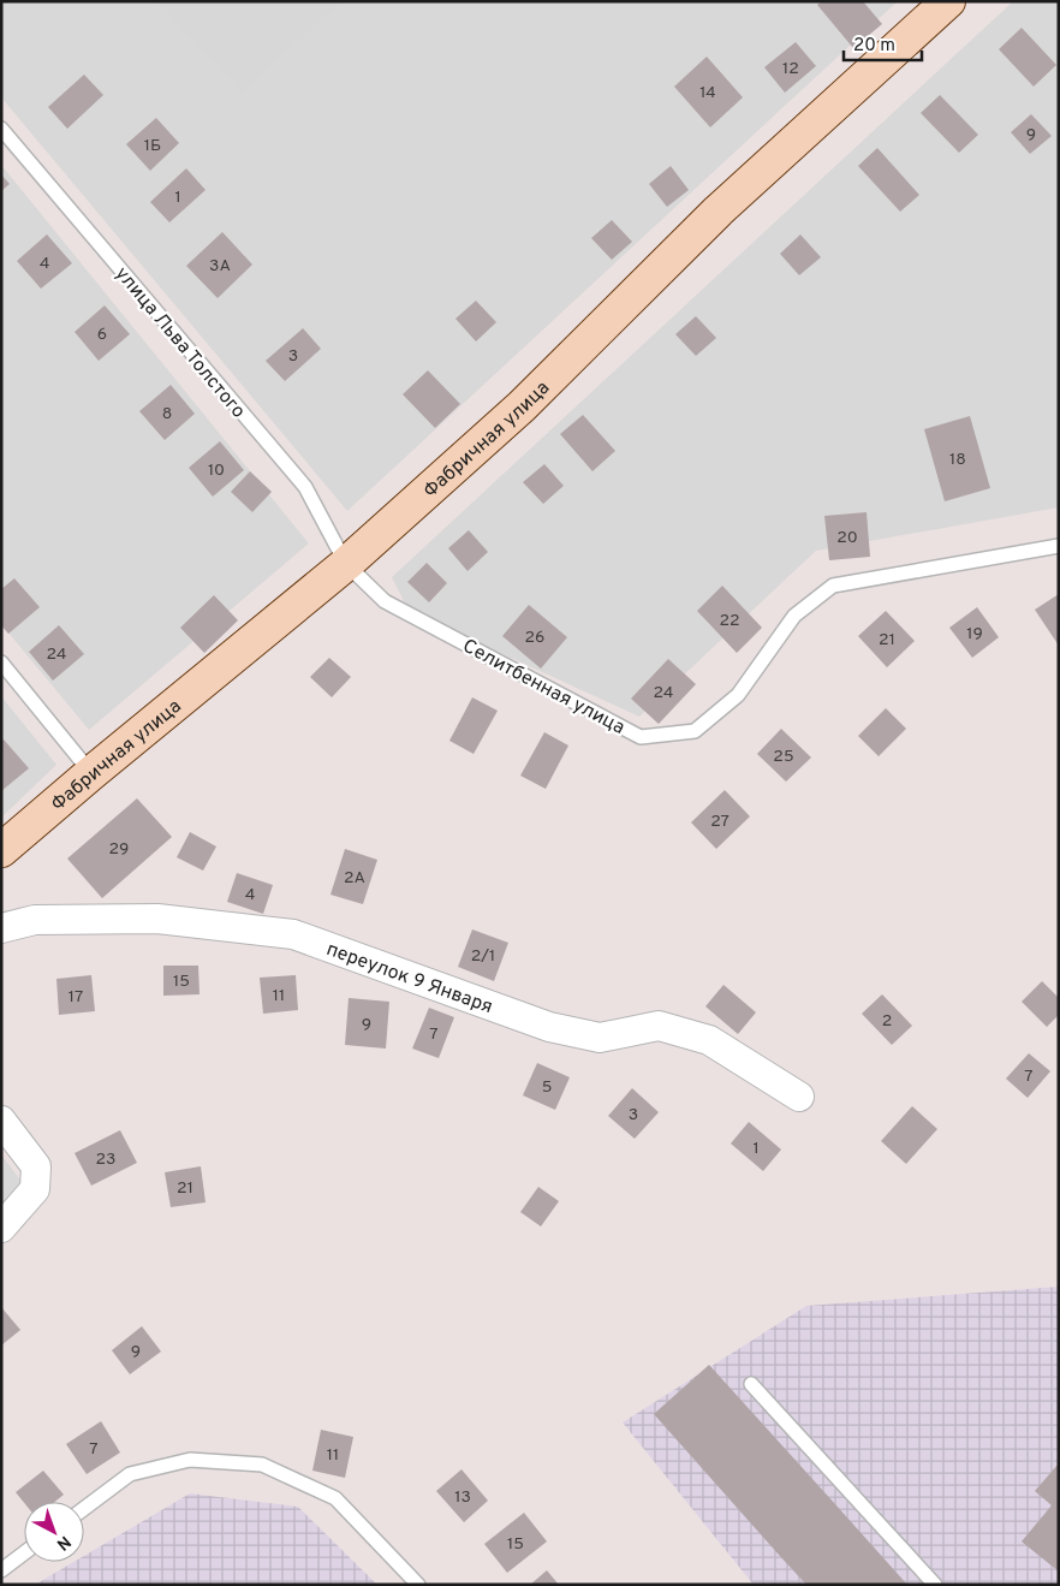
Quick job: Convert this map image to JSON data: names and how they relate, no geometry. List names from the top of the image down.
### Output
{
  "streets": {
    "street": ["Фабричная улица", "переулок 9 Января"],
    "lane": ["улица Льва Толстого", "Селитбенная улица"]
  },
  "crossings": [
    ["улица Льва Толстого", "Фабричная улица"],
    ["улица Льва Толстого", "Селитбенная улица"],
    ["Фабричная улица", "Селитбенная улица"]
  ],
  "house_numbers": [
    "12",
    "14",
    "9",
    "1Б",
    "1",
    "4",
    "3А",
    "6",
    "3",
    "8",
    "18",
    "10",
    "20",
    "22",
    "19",
    "26",
    "21",
    "24",
    "24",
    "25",
    "27",
    "29",
    "2А",
    "4",
    "2/1",
    "15",
    "11",
    "17",
    "2",
    "9",
    "7",
    "7",
    "5",
    "3",
    "1",
    "23",
    "21",
    "9",
    "7",
    "11",
    "13",
    "15"
  ],
  "scale_bar": "20 m",
  "north": "bottom right"
}
